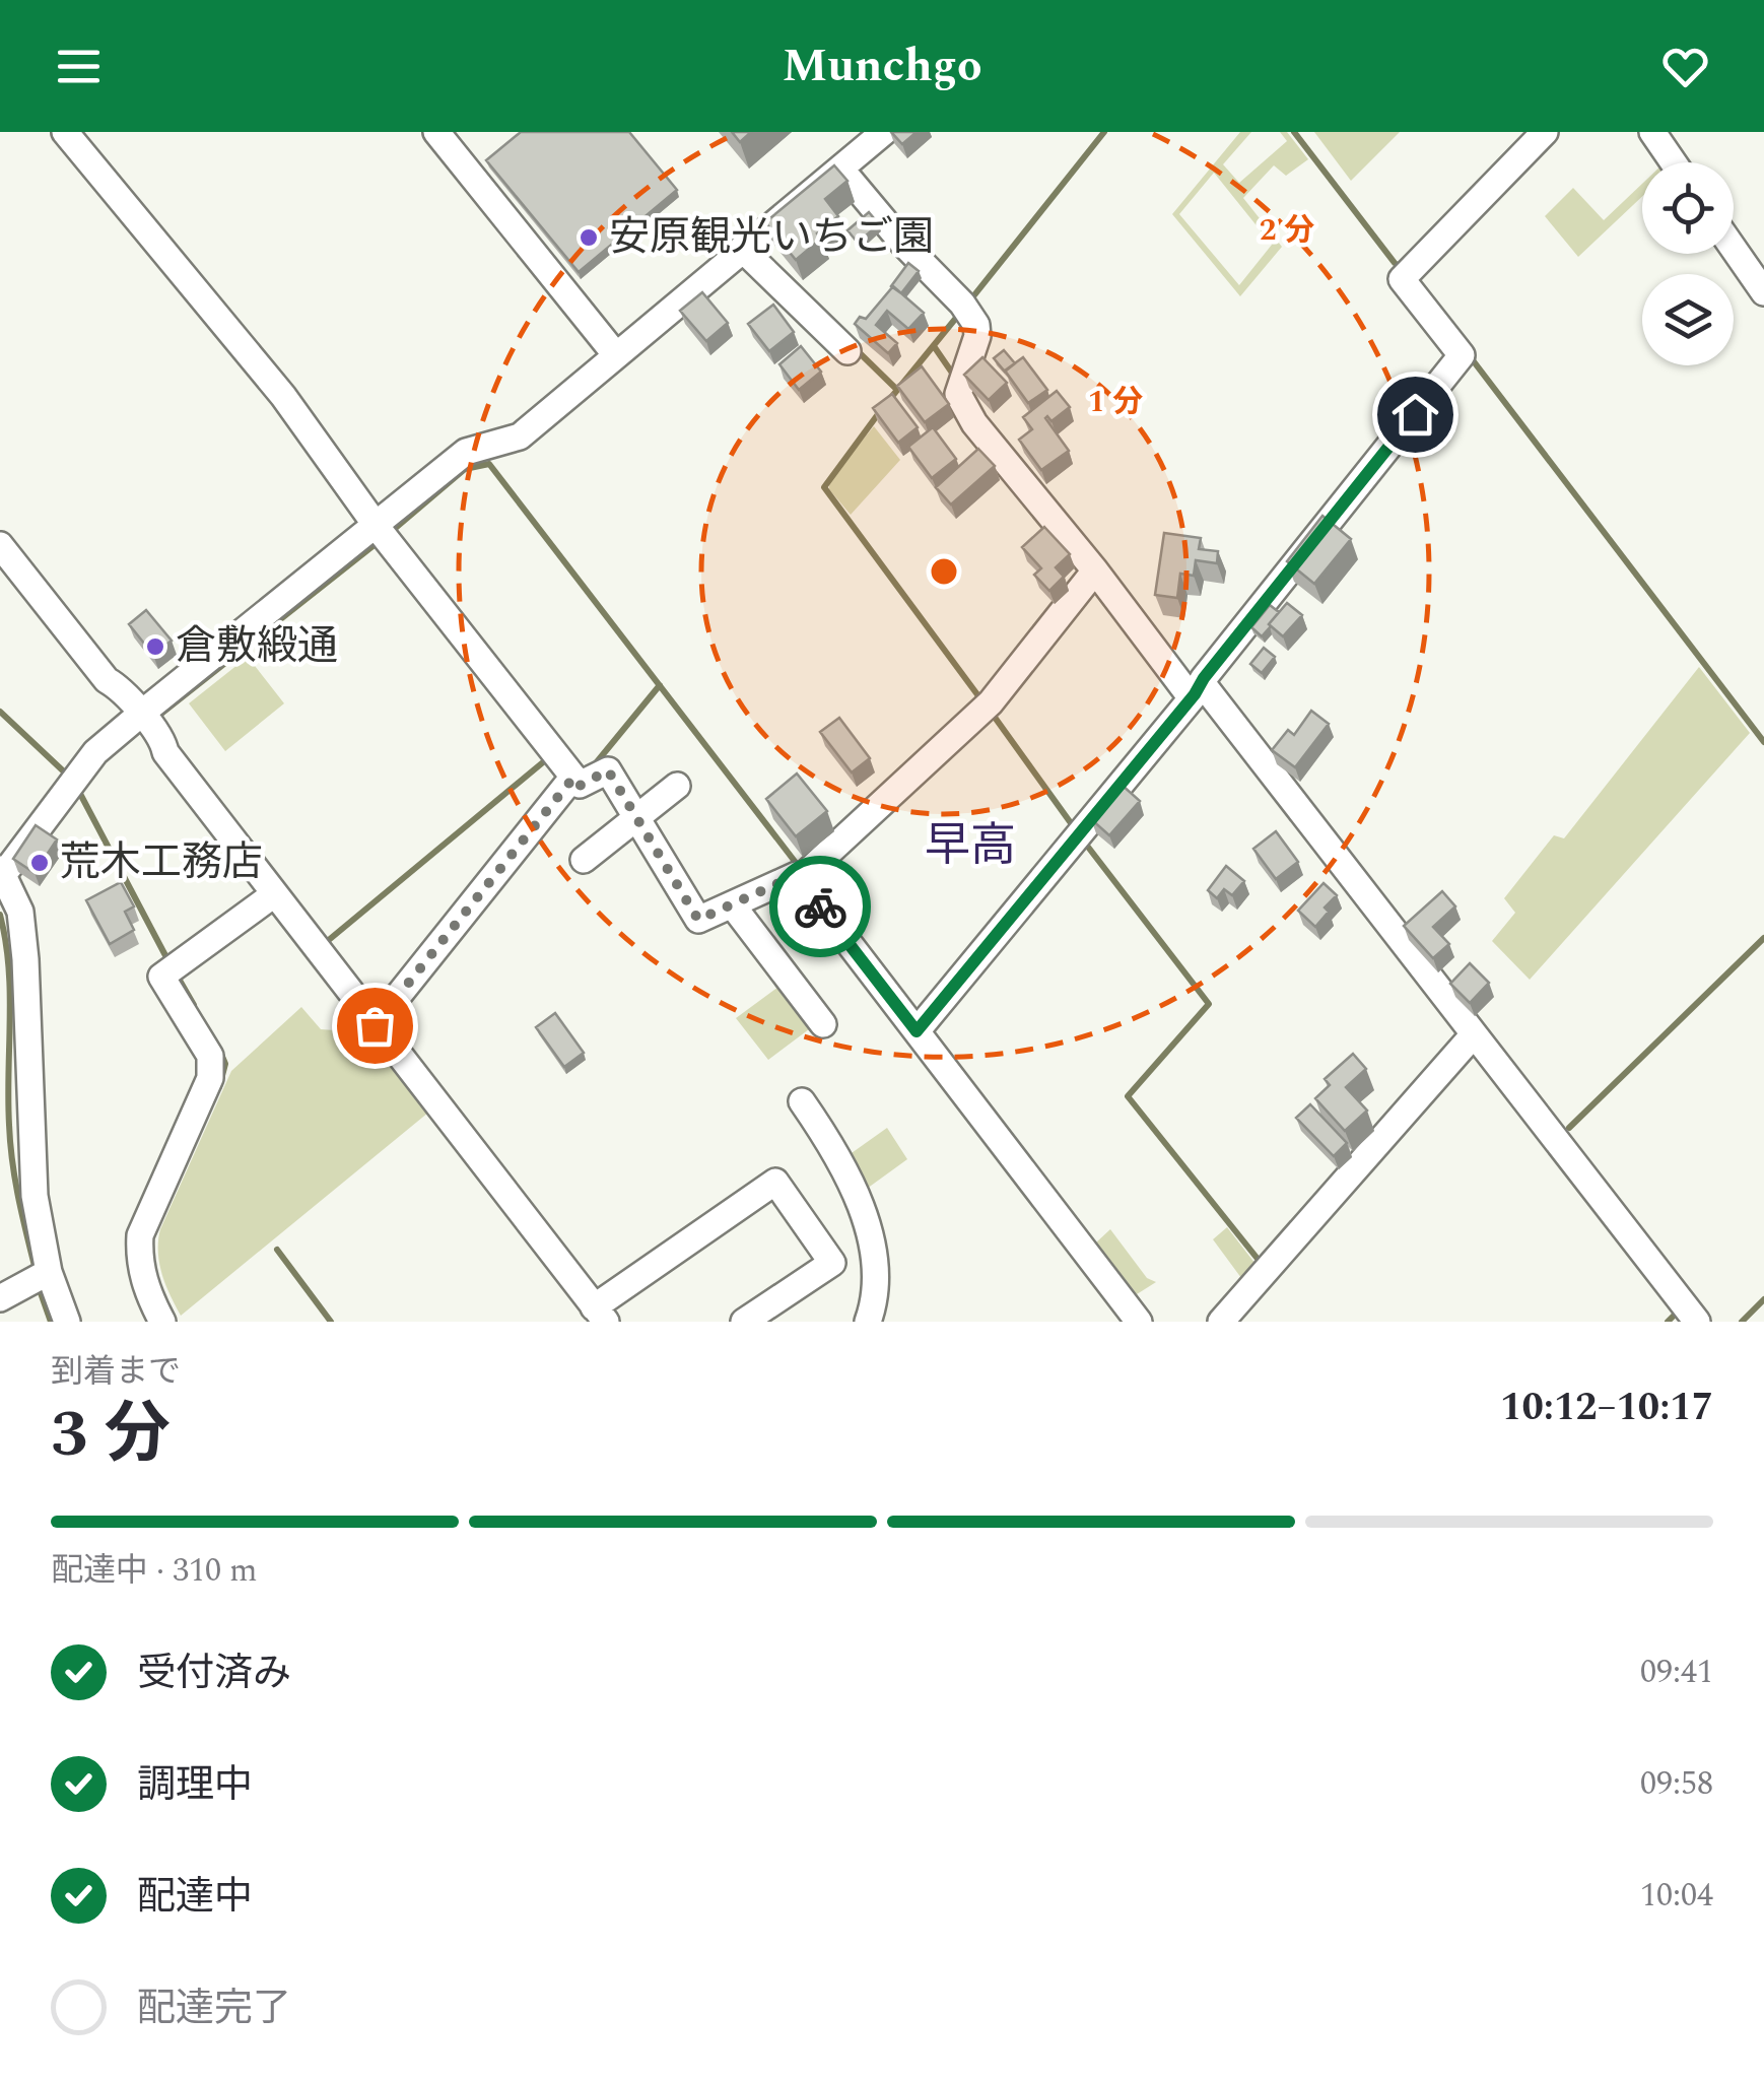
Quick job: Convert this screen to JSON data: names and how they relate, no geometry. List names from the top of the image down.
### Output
{
  "districts": ["早高"],
  "places": ["安原観光いちご園", "倉敷緞通", "荒木工務店"],
  "page": {
    "header": "Munchgo",
    "heading": ["3 分", "到着まで", "10:12–10:17"],
    "bar": "配達中 · 310 m",
    "list": [
      ["受付済み", "09:41"],
      ["調理中", "09:58"],
      ["配達中", "10:04"],
      "配達完了"
    ]
  },
  "rings": ["2 分", "1 分"]
}
